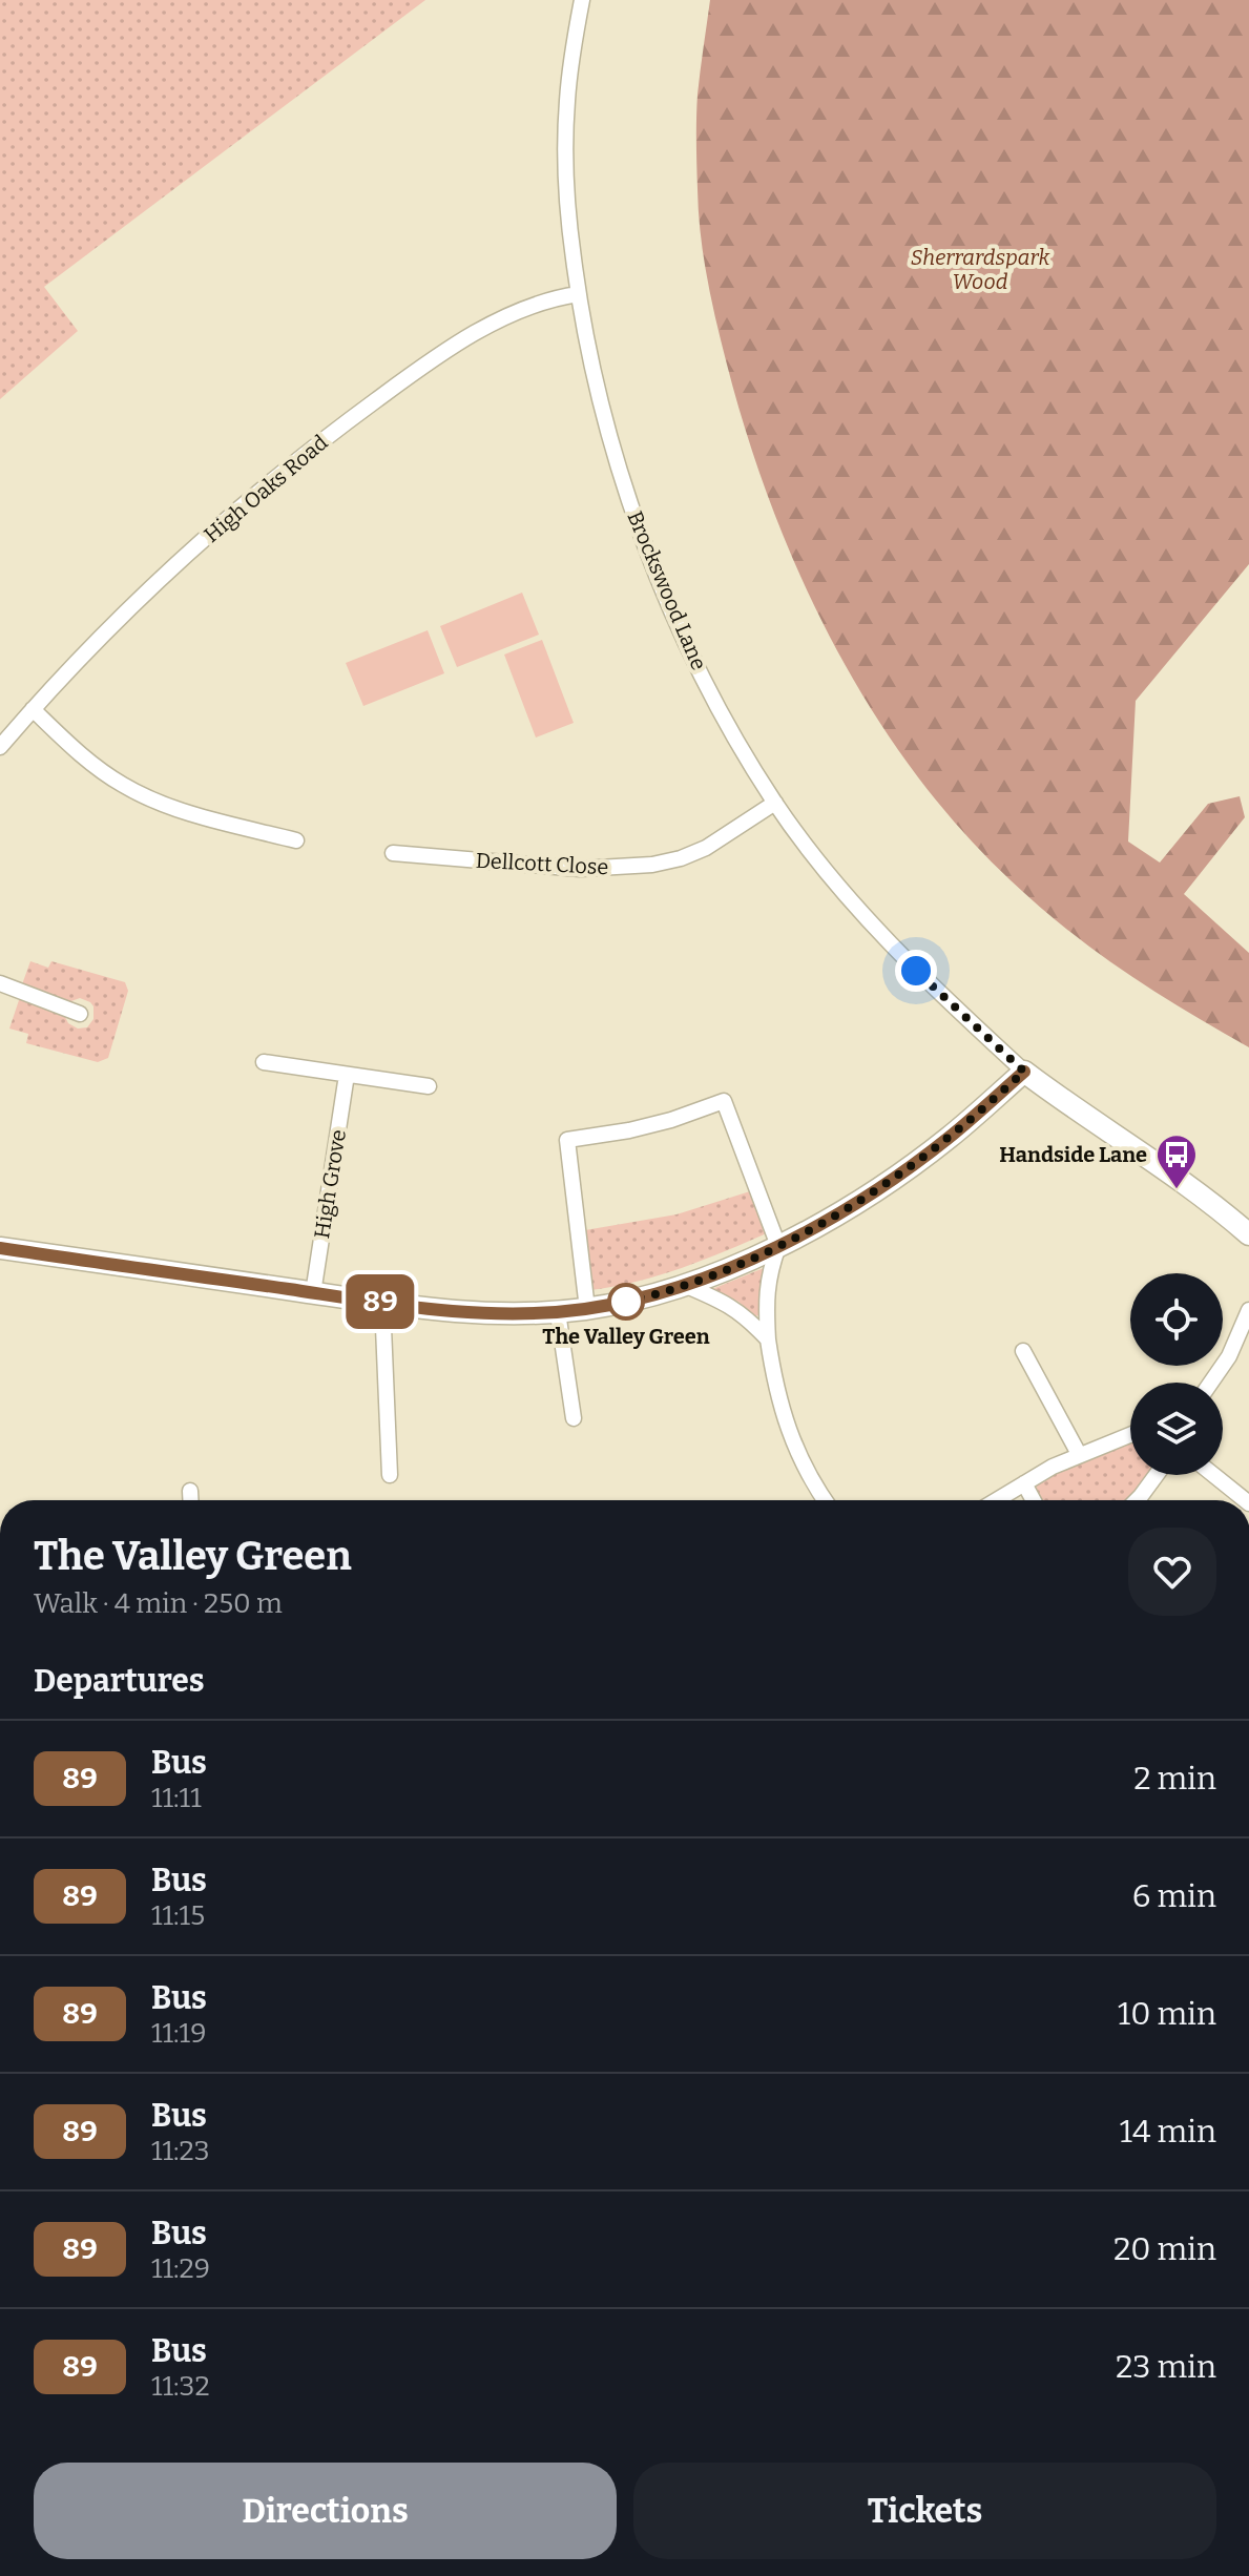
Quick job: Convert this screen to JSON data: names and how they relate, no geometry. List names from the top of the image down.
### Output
{
  "streets": {
    "street": [
      "High Oaks Road",
      "Brockswood Lane",
      "Dellcott Close",
      "High Grove"
    ]
  },
  "crossings": [
    ["High Oaks Road", "Brockswood Lane"],
    ["Brockswood Lane", "Dellcott Close"]
  ],
  "parks": ["Sherrardspark Wood"],
  "places": {
    "bus stop": ["Handside Lane"],
    "other": ["The Valley Green"]
  },
  "lines": ["bus line 89"],
  "page": {
    "on_map": "89",
    "heading": [
      ["The Valley Green", "Walk · 4 min · 250 m"],
      "Departures"
    ],
    "list": [
      {
        "mark": "89",
        "name": "Bus",
        "note": "11:11",
        "value": "2 min"
      },
      {
        "mark": "89",
        "name": "Bus",
        "note": "11:15",
        "value": "6 min"
      },
      {
        "mark": "89",
        "name": "Bus",
        "note": "11:19",
        "value": "10 min"
      },
      {
        "mark": "89",
        "name": "Bus",
        "note": "11:23",
        "value": "14 min"
      },
      {
        "mark": "89",
        "name": "Bus",
        "note": "11:29",
        "value": "20 min"
      },
      {
        "mark": "89",
        "name": "Bus",
        "note": "11:32",
        "value": "23 min"
      }
    ],
    "buttons": ["Directions", "Tickets"]
  }
}
